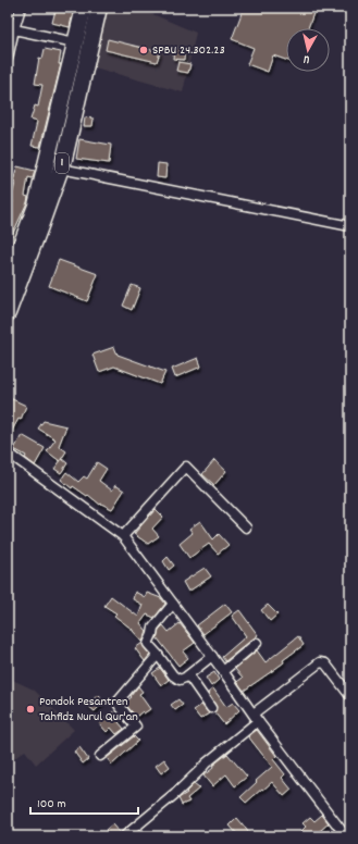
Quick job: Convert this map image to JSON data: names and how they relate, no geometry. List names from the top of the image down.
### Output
{
  "streets": {
    "highway": ["1"]
  },
  "places": ["SPBU 24.302.23", "Pondok Pesantren Tahfidz Nurul Qur'an"],
  "scale_bar": "100 m",
  "north": "bottom"
}
